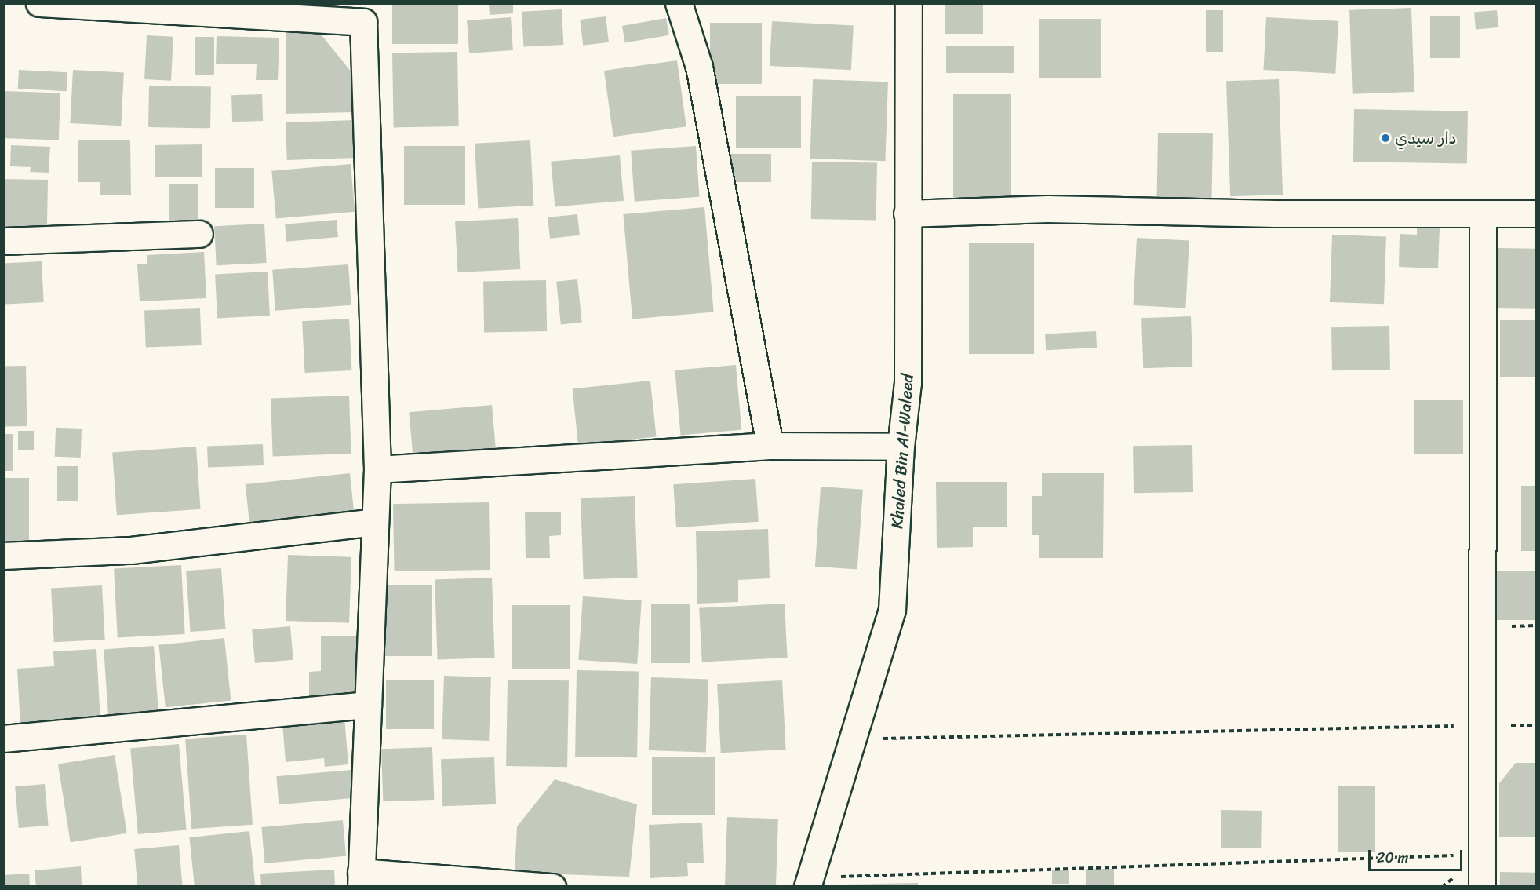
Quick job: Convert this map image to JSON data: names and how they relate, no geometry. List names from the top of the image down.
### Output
{
  "streets": {
    "street": ["Khaled Bin Al-Waleed"]
  },
  "places": ["دار سيدي"],
  "scale_bar": "20 m"
}
